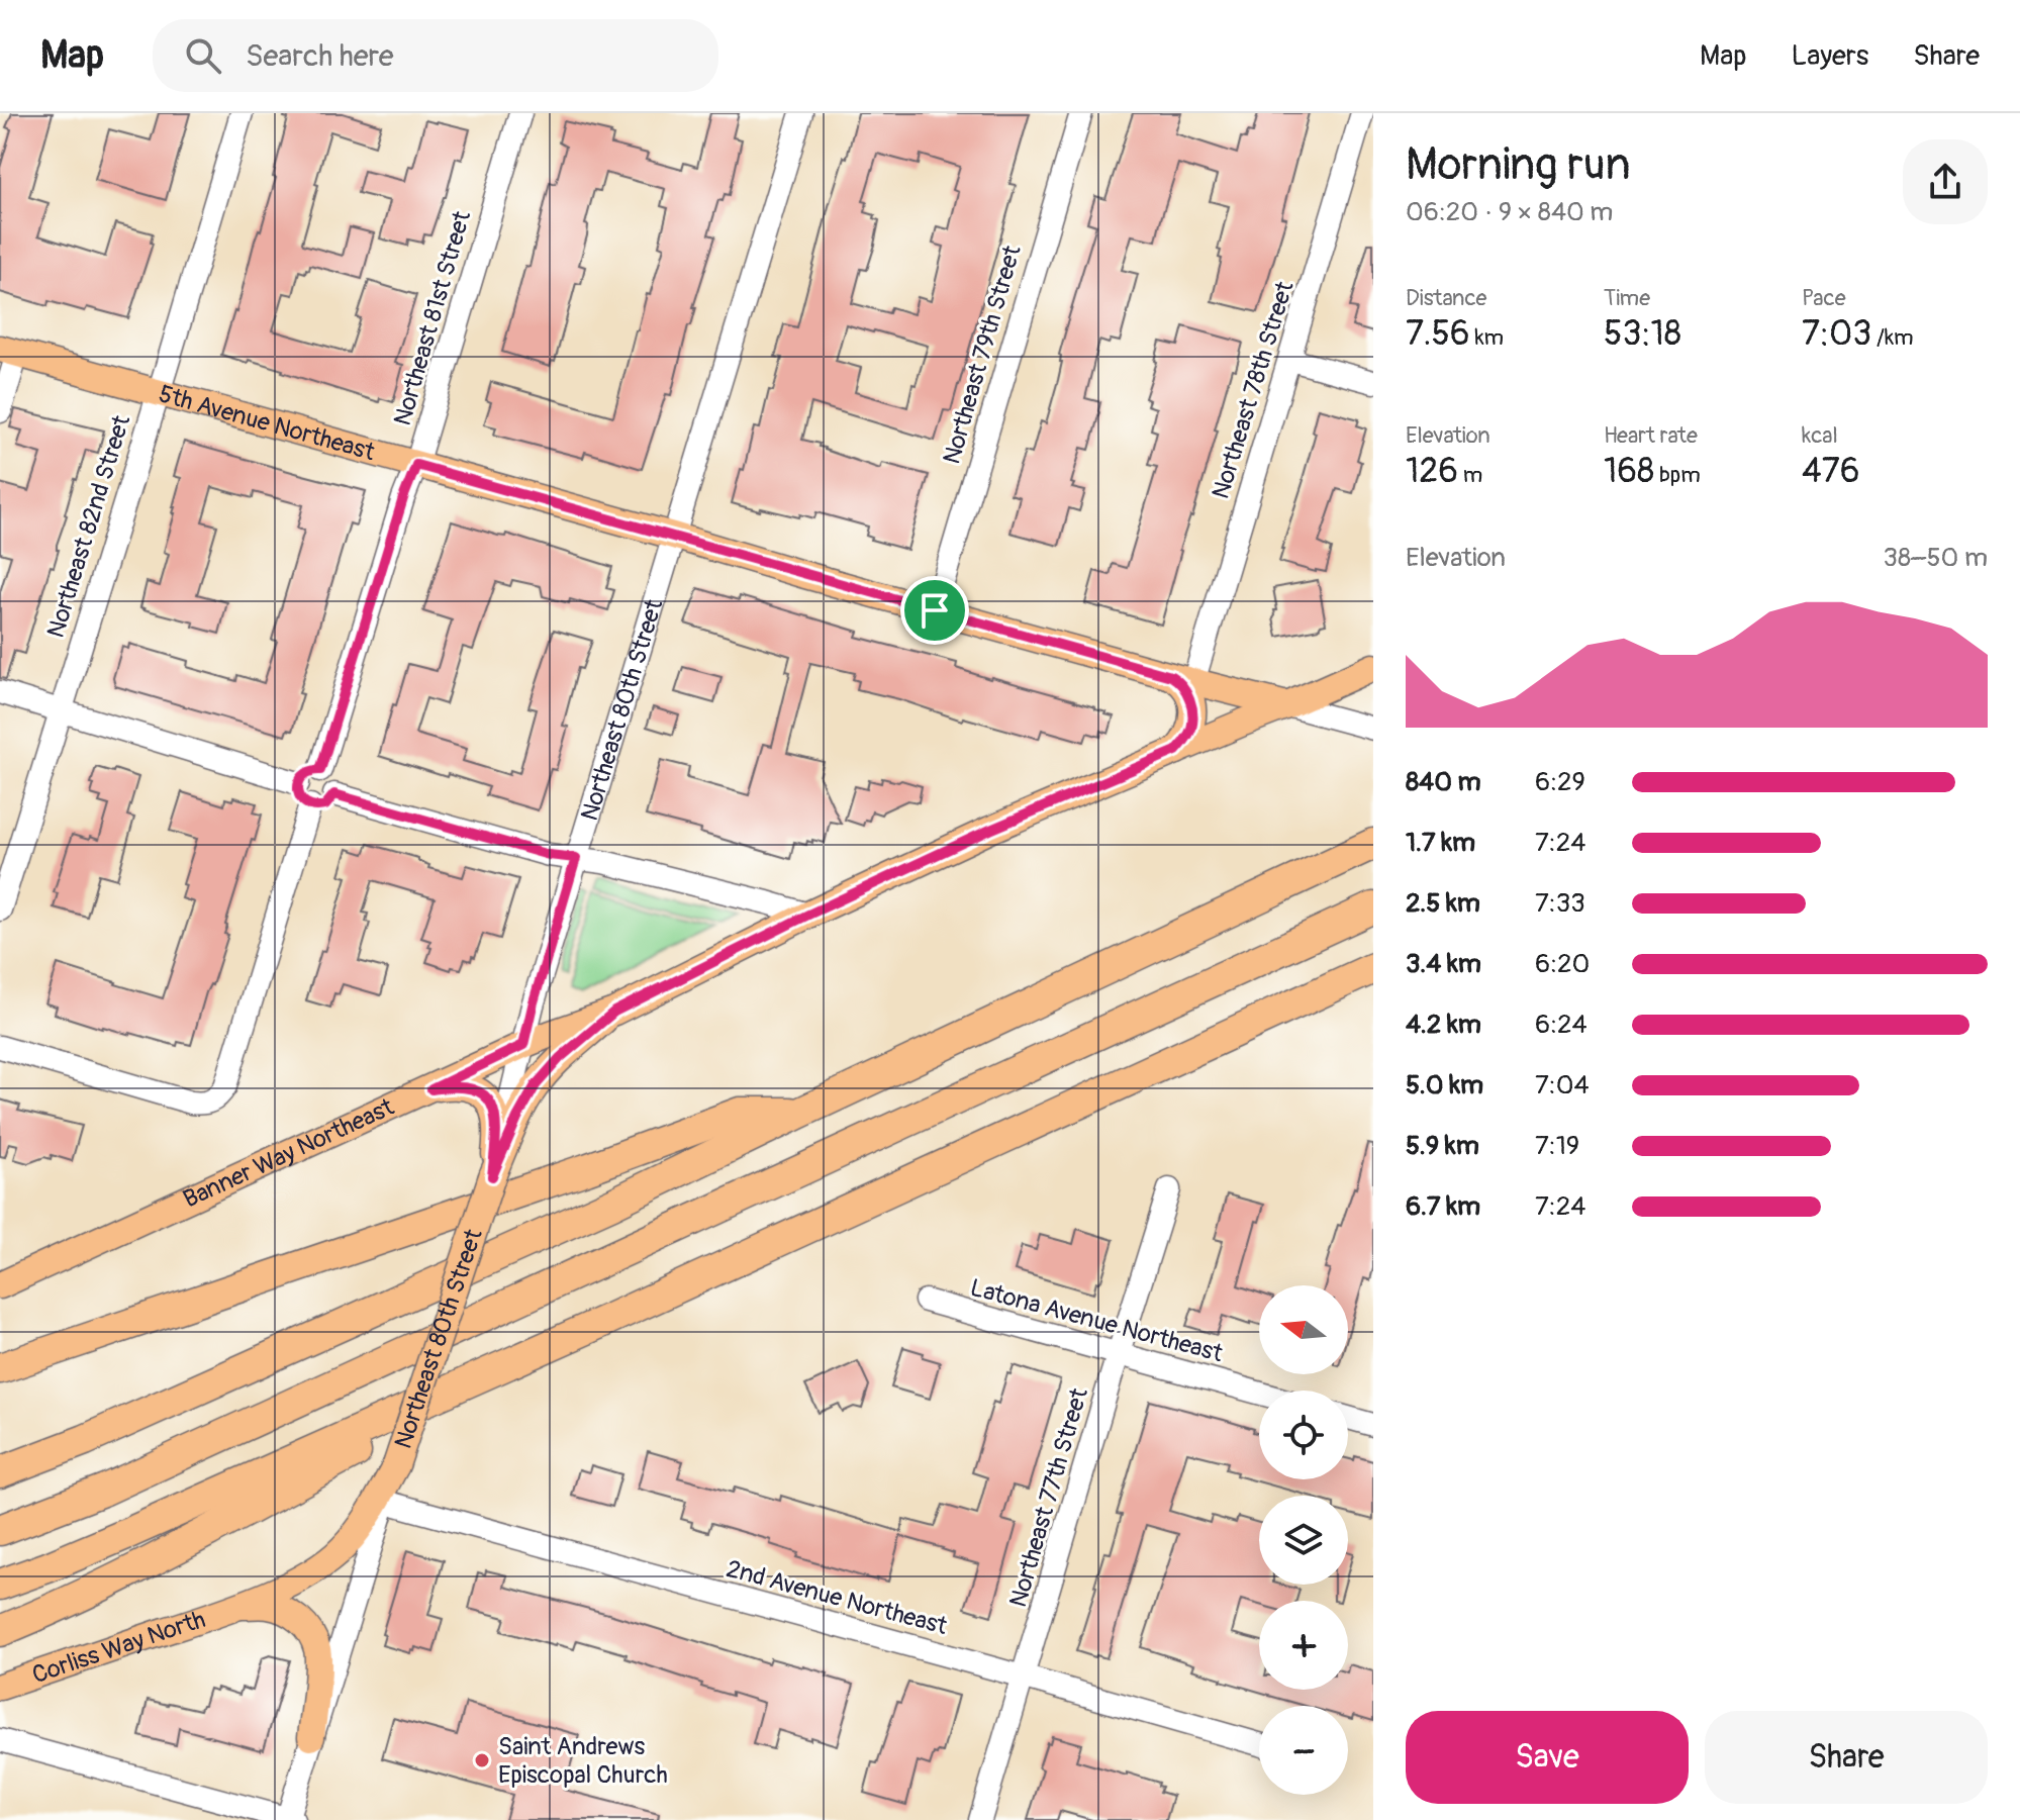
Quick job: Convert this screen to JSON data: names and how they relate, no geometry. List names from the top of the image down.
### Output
{
  "streets": {
    "main road": [
      "5th Avenue Northeast",
      "Northeast 80th Street",
      "Banner Way Northeast",
      "Corliss Way North"
    ],
    "street": [
      "Northeast 81st Street",
      "Northeast 79th Street",
      "Northeast 78th Street",
      "Northeast 82nd Street",
      "Latona Avenue Northeast",
      "Northeast 77th Street",
      "2nd Avenue Northeast"
    ]
  },
  "crossings": [
    ["Northeast 81st Street", "5th Avenue Northeast"],
    ["Northeast 79th Street", "5th Avenue Northeast"],
    ["Northeast 78th Street", "5th Avenue Northeast"],
    ["5th Avenue Northeast", "Northeast 82nd Street"],
    ["5th Avenue Northeast", "Northeast 80th Street"],
    ["5th Avenue Northeast", "Banner Way Northeast"],
    ["Northeast 80th Street", "Banner Way Northeast"],
    ["Northeast 80th Street", "2nd Avenue Northeast"],
    ["Northeast 80th Street", "Corliss Way North"],
    ["Latona Avenue Northeast", "Northeast 77th Street"],
    ["Northeast 77th Street", "2nd Avenue Northeast"]
  ],
  "places": ["Saint Andrews Episcopal Church"],
  "north": "left",
  "page": {
    "header": "Map",
    "search": "Search here",
    "nav": ["Map", "Layers", "Share"],
    "heading": ["Morning run", "06:20 · 9 × 840 m"],
    "stats": [
      ["Distance", "7.56 km"],
      ["Time", "53:18"],
      ["Pace", "7:03 /km"],
      ["Elevation", "126 m"],
      ["Heart rate", "168 bpm"],
      ["kcal", "476"]
    ],
    "chart": ["Elevation", "38–50 m"],
    "list": [
      {
        "name": "840 m",
        "note": "6:29"
      },
      {
        "name": "1.7 km",
        "note": "7:24"
      },
      {
        "name": "2.5 km",
        "note": "7:33"
      },
      {
        "name": "3.4 km",
        "note": "6:20"
      },
      {
        "name": "4.2 km",
        "note": "6:24"
      },
      {
        "name": "5.0 km",
        "note": "7:04"
      },
      {
        "name": "5.9 km",
        "note": "7:19"
      },
      {
        "name": "6.7 km",
        "note": "7:24"
      }
    ],
    "map_buttons": ["+", "−"],
    "buttons": ["Save", "Share"]
  }
}
